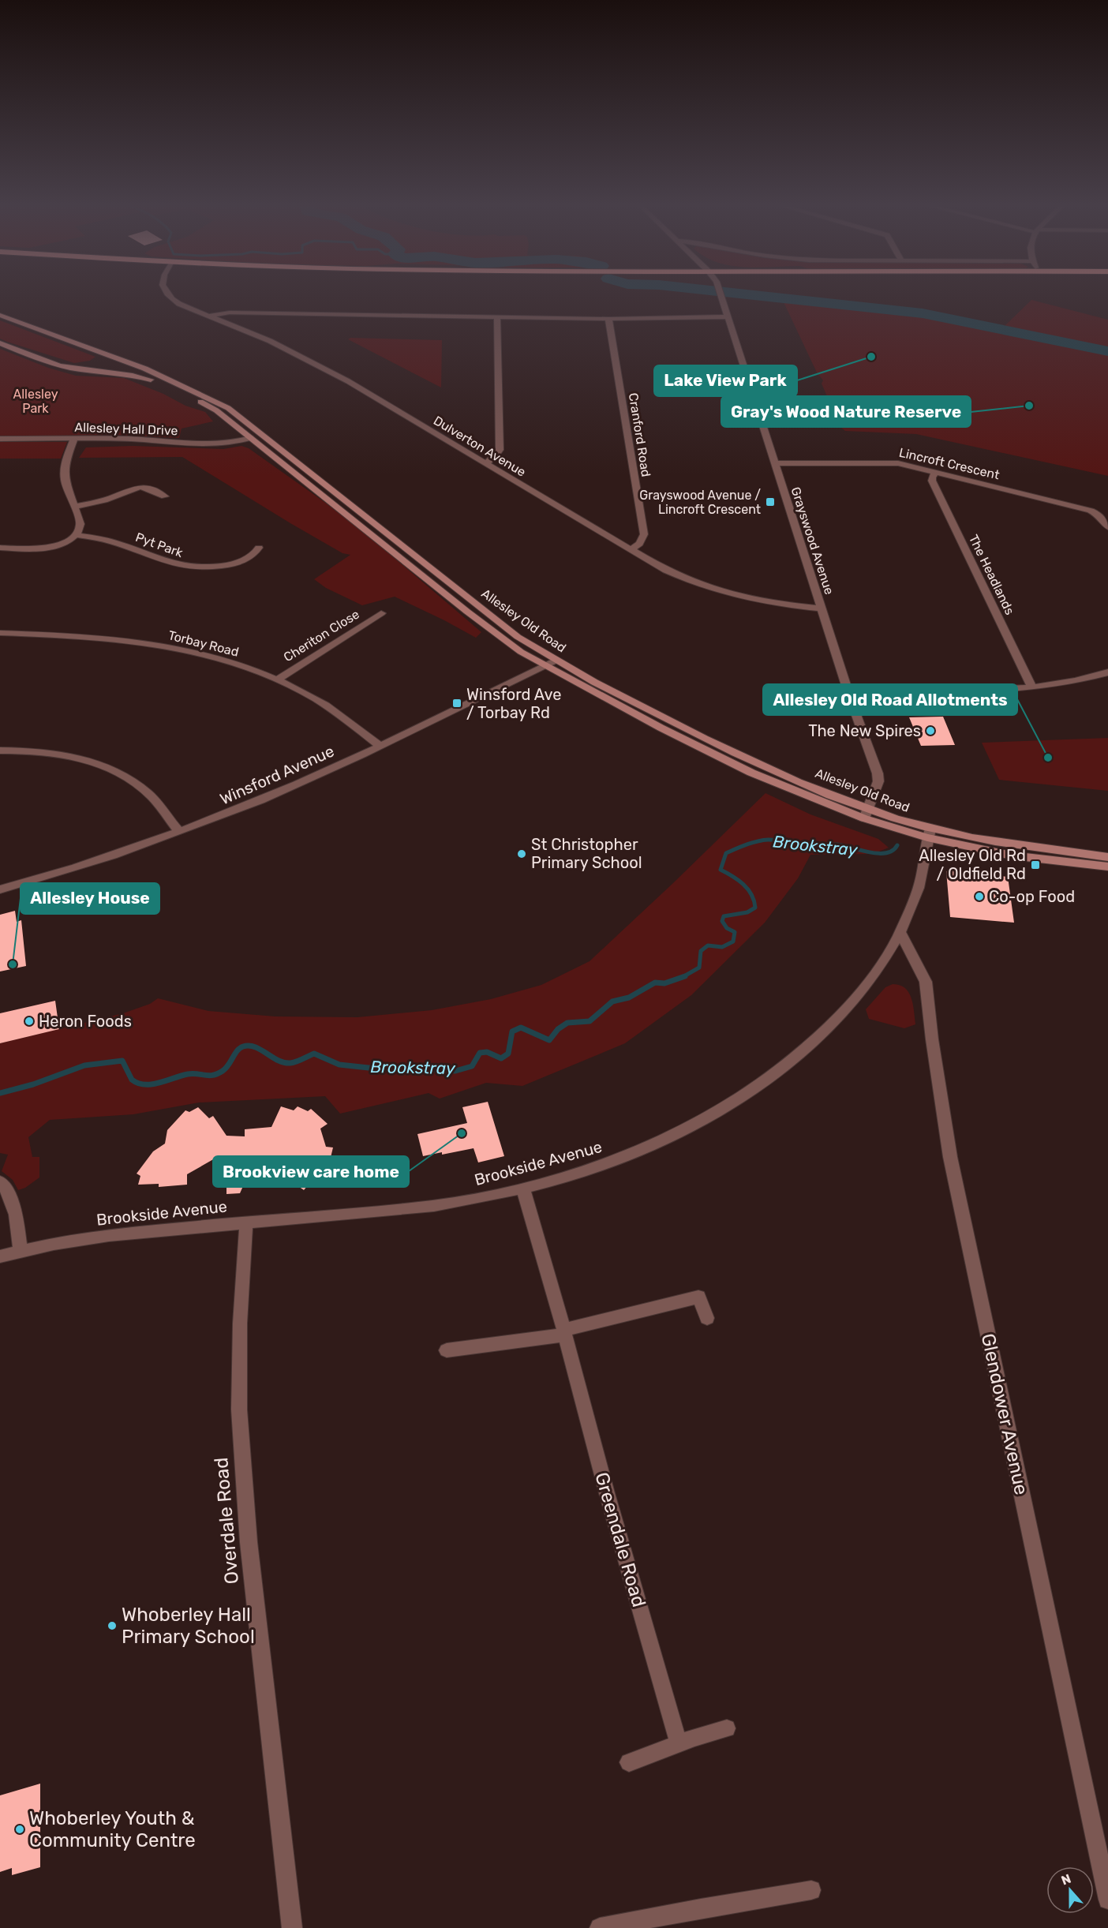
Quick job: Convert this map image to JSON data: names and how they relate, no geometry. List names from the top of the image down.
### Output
{
  "streets": {
    "main road": ["Allesley Old Road"],
    "street": [
      "Allesley Hall Drive",
      "Cranford Road",
      "Dulverton Avenue",
      "Lincroft Crescent",
      "Grayswood Avenue",
      "Pyt Park",
      "The Headlands",
      "Cheriton Close",
      "Torbay Road",
      "Winsford Avenue",
      "Brookside Avenue",
      "Glendower Avenue",
      "Overdale Road",
      "Greendale Road"
    ]
  },
  "crossings": [
    ["Allesley Hall Drive", "Allesley Old Road"],
    ["Cranford Road", "Dulverton Avenue"],
    ["Dulverton Avenue", "Grayswood Avenue"],
    ["Lincroft Crescent", "Grayswood Avenue"],
    ["Lincroft Crescent", "The Headlands"],
    ["Grayswood Avenue", "Allesley Old Road"],
    ["Allesley Old Road", "Winsford Avenue"],
    ["Allesley Old Road", "Brookside Avenue"],
    ["Cheriton Close", "Torbay Road"],
    ["Torbay Road", "Winsford Avenue"],
    ["Brookside Avenue", "Glendower Avenue"],
    ["Brookside Avenue", "Overdale Road"],
    ["Brookside Avenue", "Greendale Road"]
  ],
  "water": ["Brookstray"],
  "parks": ["Allesley Park"],
  "places": {
    "other": [
      "Lake View Park",
      "Gray's Wood Nature Reserve",
      "The New Spires",
      "Allesley Old Road Allotments",
      "St Christopher Primary School",
      "Co-op Food",
      "Allesley House",
      "Heron Foods",
      "Brookview care home",
      "Whoberley Hall Primary School",
      "Whoberley Youth & Community Centre"
    ],
    "transit": ["Grayswood Avenue / Lincroft Crescent", "Winsford Ave / Torbay Rd", "Allesley Old Rd / Oldfield Rd"]
  },
  "north": "top"
}
